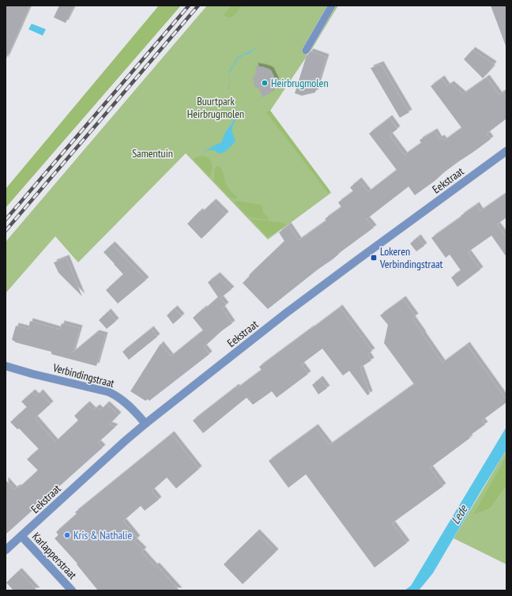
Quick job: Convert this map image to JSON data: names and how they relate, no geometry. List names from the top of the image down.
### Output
{
  "streets": {
    "street": ["Eekstraat", "Verbindingstraat", "Karlapperstraat"]
  },
  "crossings": [
    ["Eekstraat", "Verbindingstraat"],
    ["Eekstraat", "Karlapperstraat"]
  ],
  "water": ["Lede"],
  "parks": ["Buurtpark Heirbrugmolen", "Samentuin"],
  "places": {
    "other": ["Heirbrugmolen", "Kris & Nathalie"],
    "transit": ["Lokeren Verbindingstraat"]
  }
}
